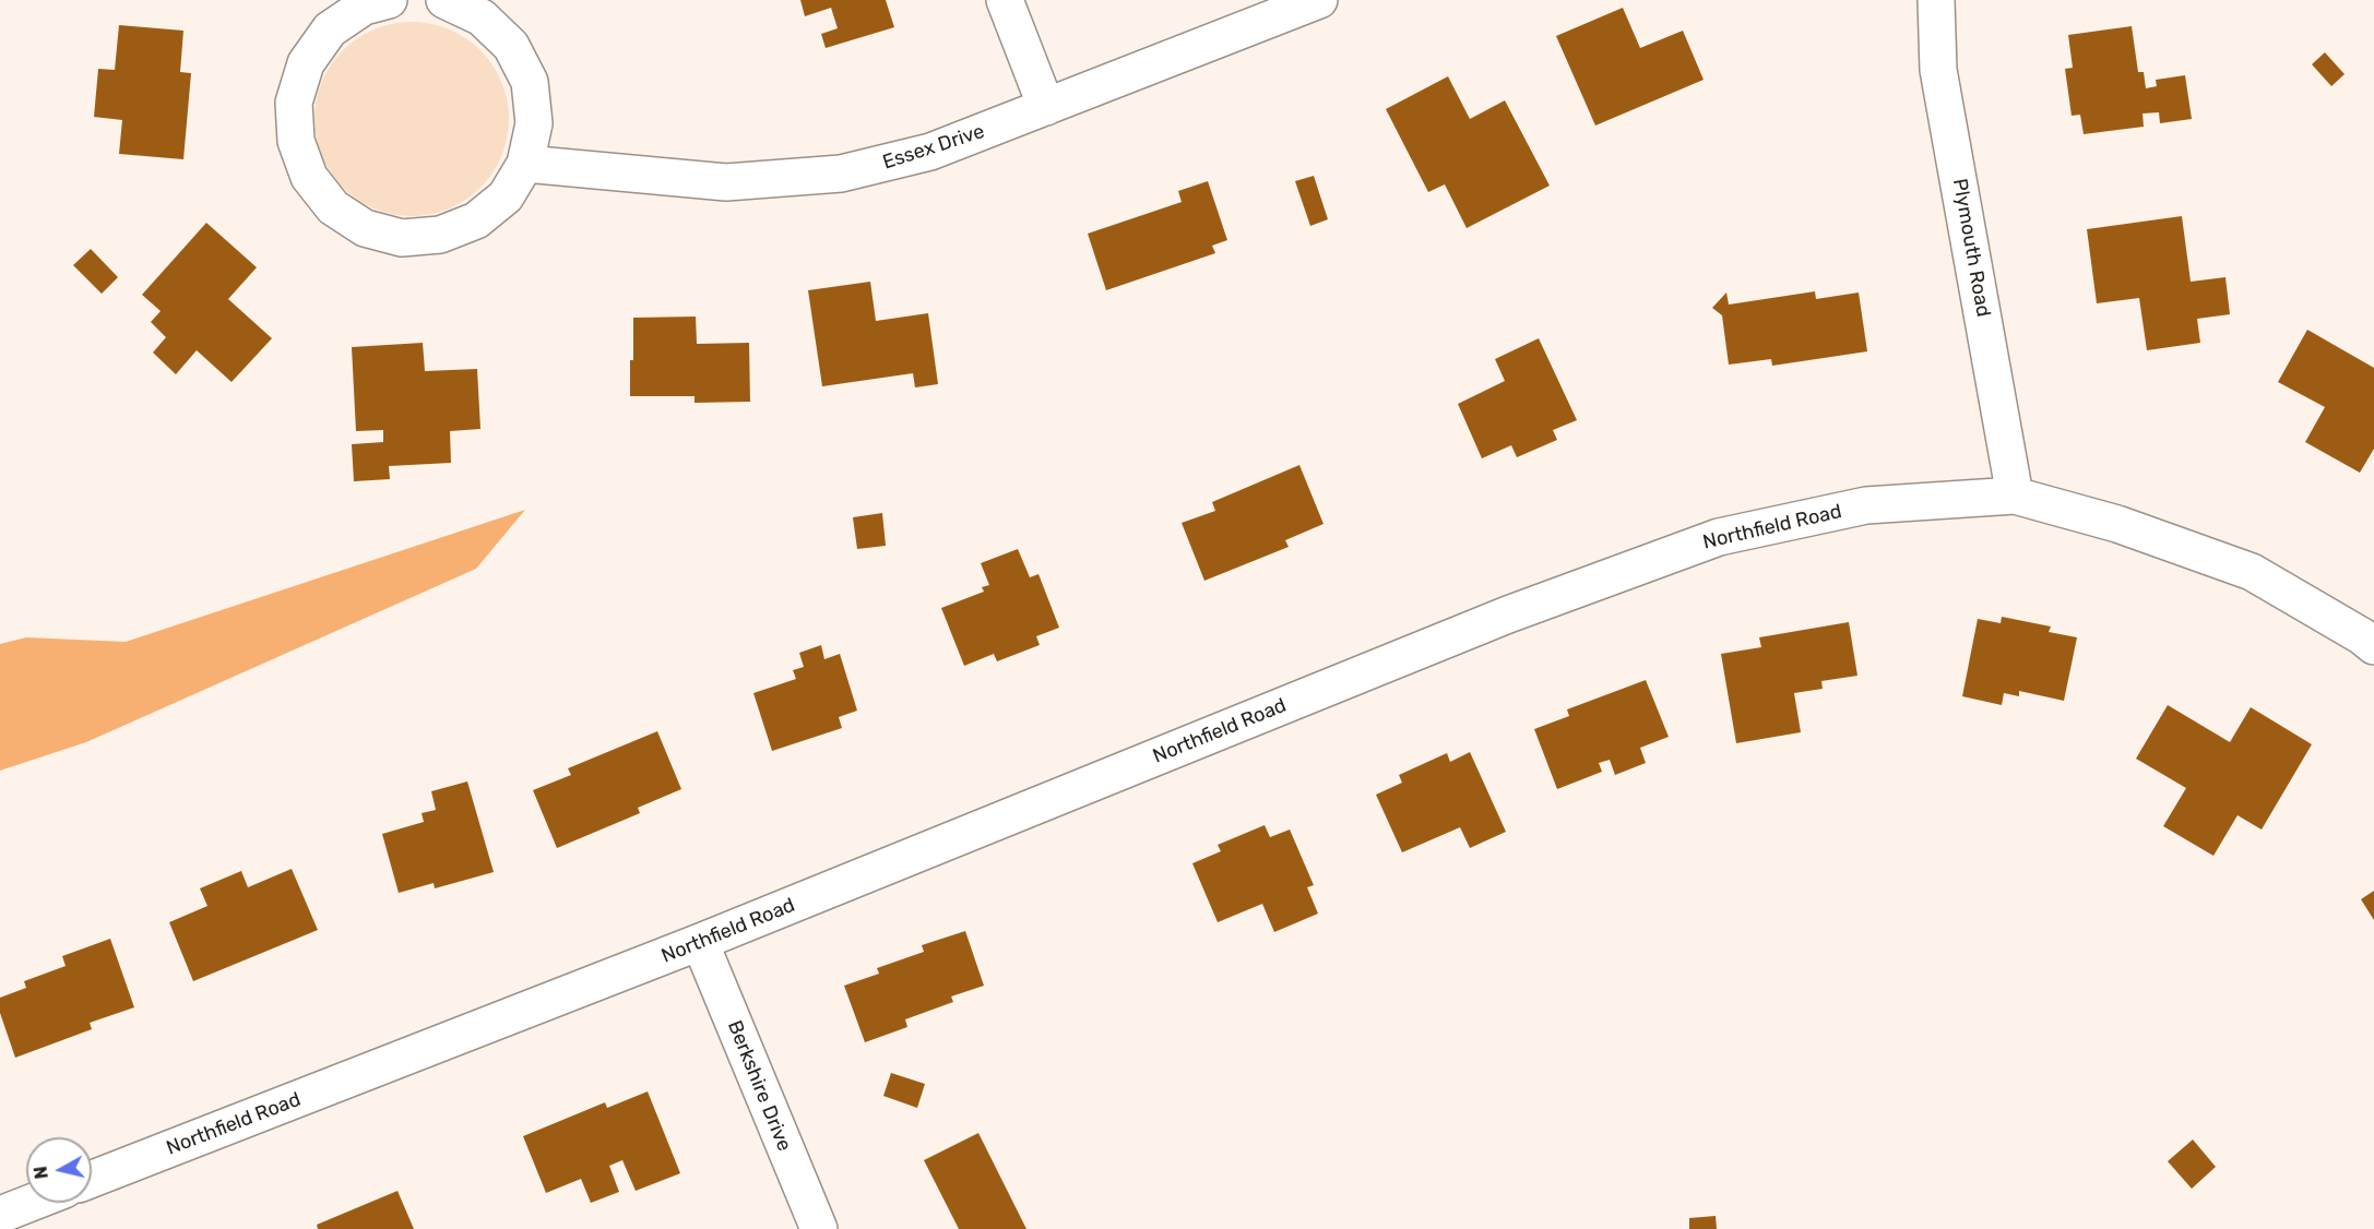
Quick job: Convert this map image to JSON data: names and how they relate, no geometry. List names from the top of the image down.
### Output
{
  "streets": {
    "street": [
      "Essex Drive",
      "Plymouth Road",
      "Northfield Road",
      "Berkshire Drive"
    ]
  },
  "crossings": [
    ["Plymouth Road", "Northfield Road"],
    ["Northfield Road", "Berkshire Drive"]
  ],
  "north": "left"
}
